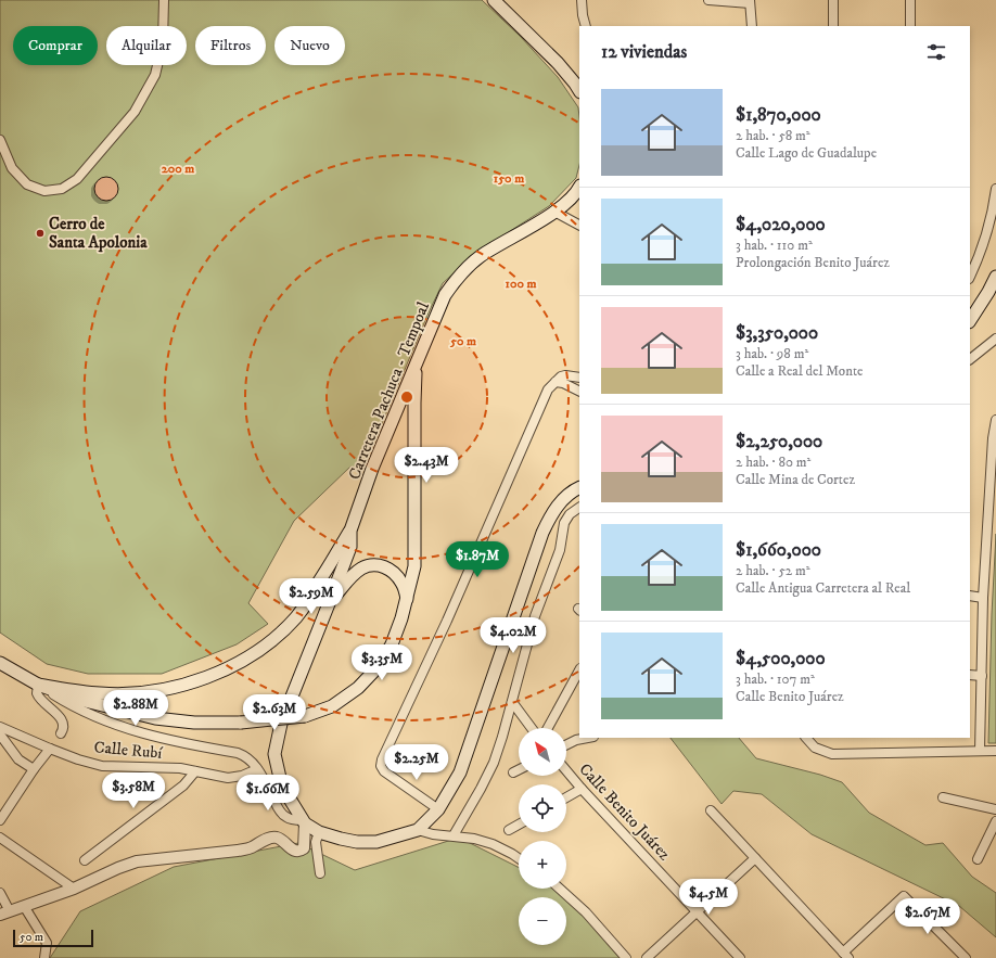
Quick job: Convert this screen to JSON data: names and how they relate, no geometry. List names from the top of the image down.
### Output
{
  "streets": {
    "main road": ["Carretera Pachuca - Tempoal"],
    "street": ["Calle Rubí", "Calle Benito Juárez"]
  },
  "places": ["Cerro de Santa Apolonia"],
  "scale_bar": "50 m",
  "north": "top left",
  "page": {
    "chip": [
      "Comprar",
      "Alquilar",
      "Filtros",
      "Nuevo"
    ],
    "heading": "12 viviendas",
    "list": [
      {
        "name": "$1,870,000",
        "note": "2 hab. · 58 m² · Calle Lago de Guadalupe"
      },
      {
        "name": "$4,020,000",
        "note": "3 hab. · 110 m² · Prolongación Benito Juárez"
      },
      {
        "name": "$3,350,000",
        "note": "3 hab. · 98 m² · Calle a Real del Monte"
      },
      {
        "name": "$2,250,000",
        "note": "2 hab. · 80 m² · Calle Mina de Cortez"
      },
      {
        "name": "$1,660,000",
        "note": "2 hab. · 52 m² · Calle Antigua Carretera al Real"
      },
      {
        "name": "$4,500,000",
        "note": "3 hab. · 107 m² · Calle Benito Juárez"
      }
    ],
    "price": [
      "$2.43M",
      "$1.87M",
      "$2.59M",
      "$4.02M",
      "$3.35M",
      "$2.88M",
      "$2.63M",
      "$2.25M",
      "$3.58M",
      "$1.66M",
      "$4.5M",
      "$2.67M"
    ],
    "map_buttons": ["+", "−"],
    "scale": "50 m"
  },
  "rings": [
    "200 m",
    "150 m",
    "100 m",
    "50 m"
  ]
}
